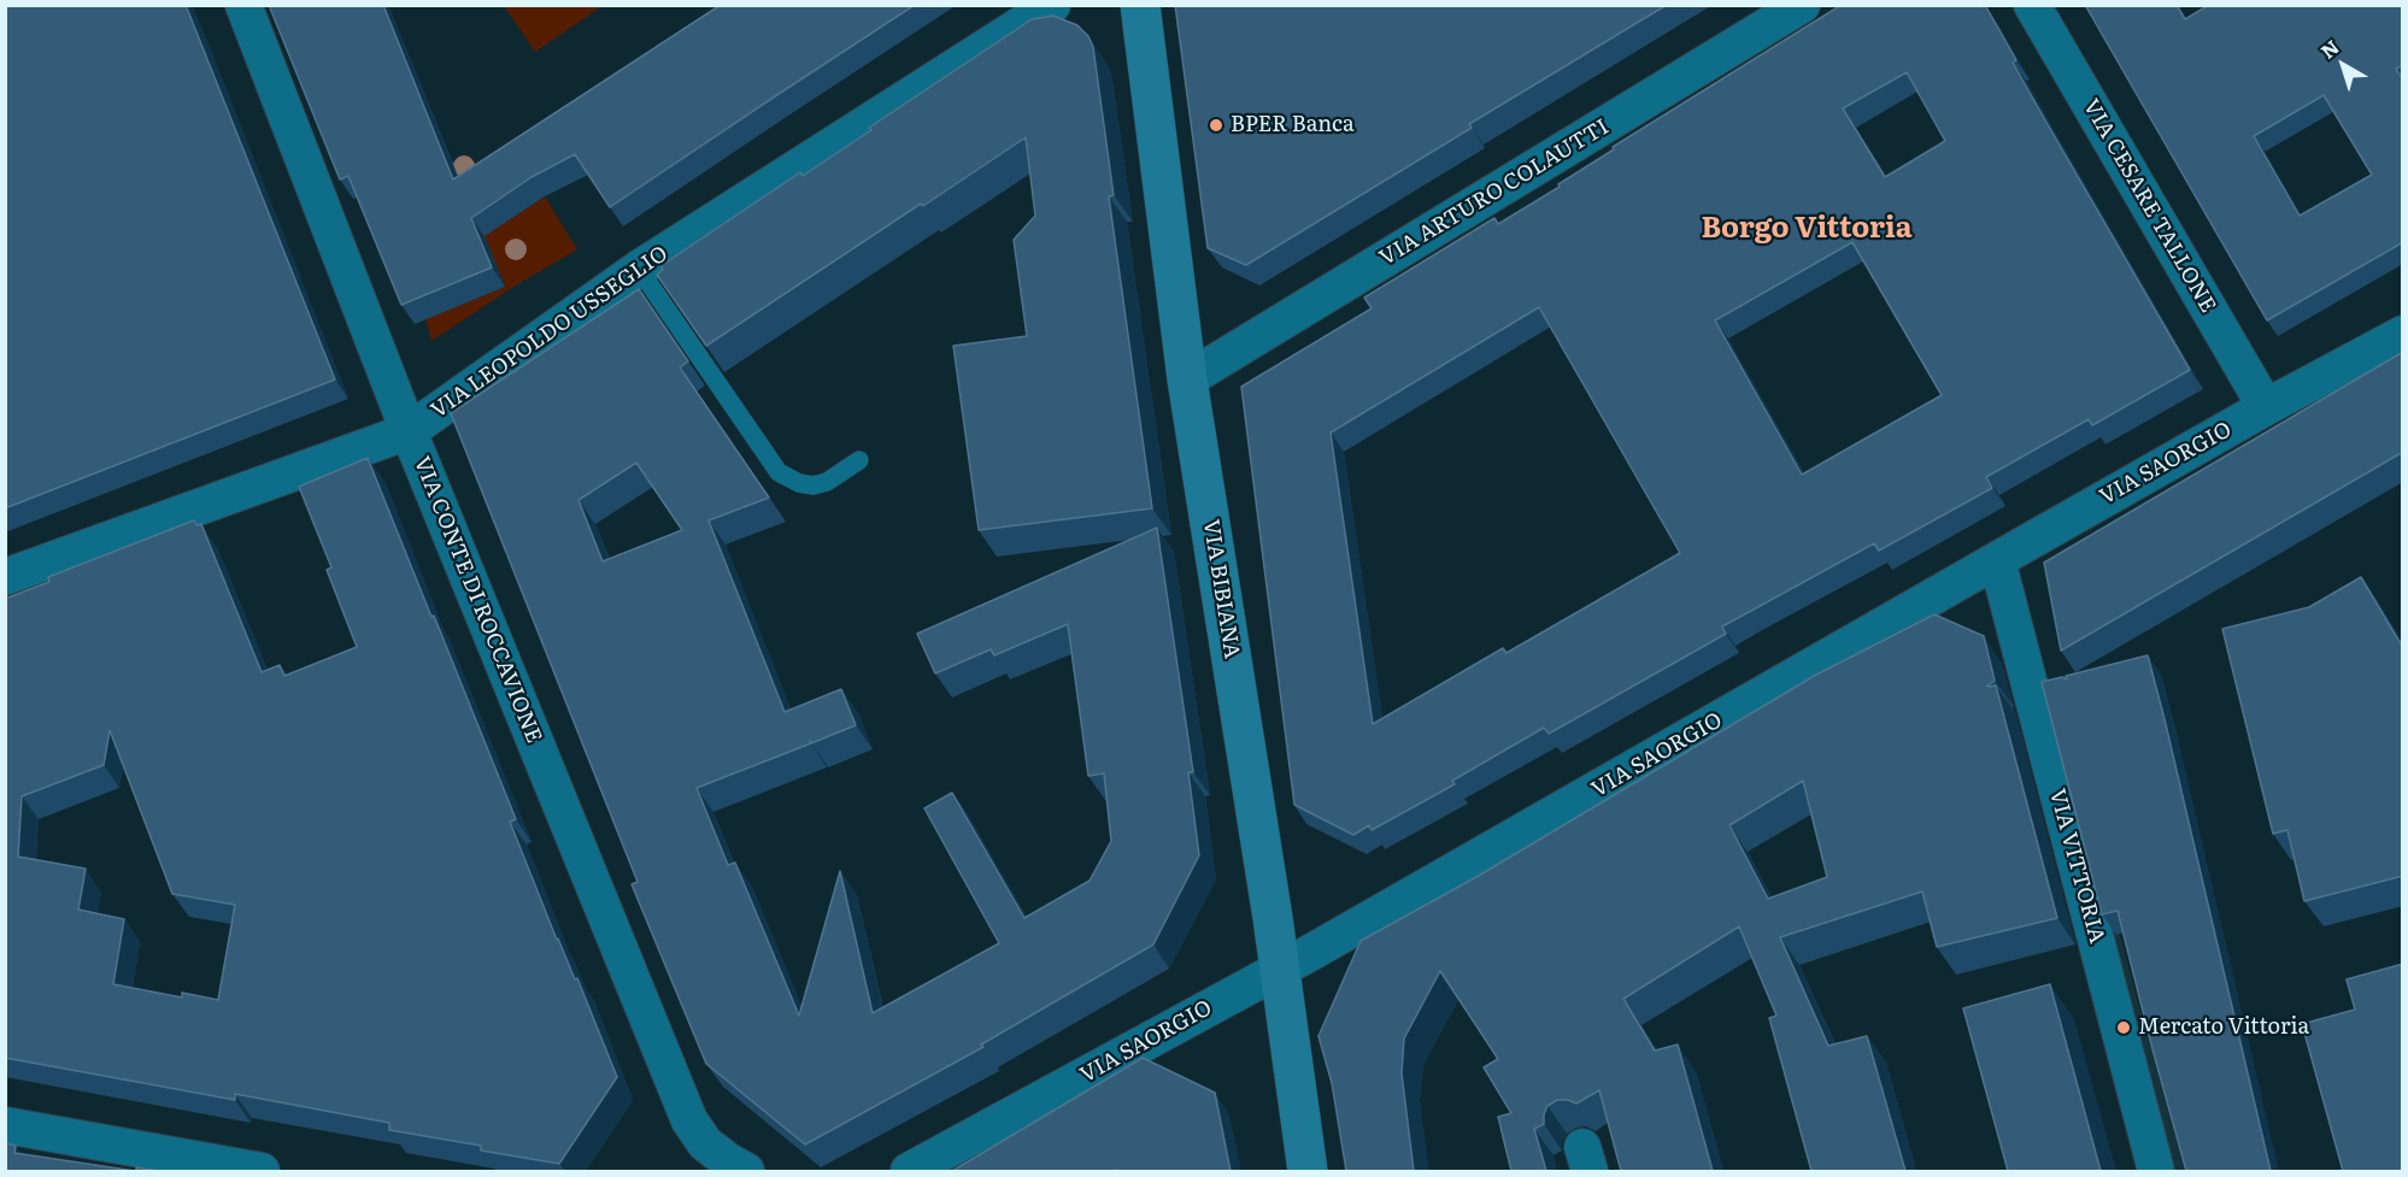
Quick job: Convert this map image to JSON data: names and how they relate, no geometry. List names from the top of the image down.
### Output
{
  "streets": {
    "street": [
      "VIA ARTURO COLAUTTI",
      "VIA CESARE TALLONE",
      "VIA LEOPOLDO USSEGLIO",
      "VIA SAORGIO",
      "VIA BIBIANA",
      "VIA CONTE DI ROCCAVIONE",
      "VIA VITTORIA"
    ]
  },
  "crossings": [
    ["VIA ARTURO COLAUTTI", "VIA BIBIANA"],
    ["VIA CESARE TALLONE", "VIA SAORGIO"],
    ["VIA LEOPOLDO USSEGLIO", "VIA CONTE DI ROCCAVIONE"],
    ["VIA SAORGIO", "VIA BIBIANA"],
    ["VIA SAORGIO", "VIA VITTORIA"]
  ],
  "districts": ["Borgo Vittoria"],
  "places": ["BPER Banca", "Mercato Vittoria"],
  "north": "top left"
}
